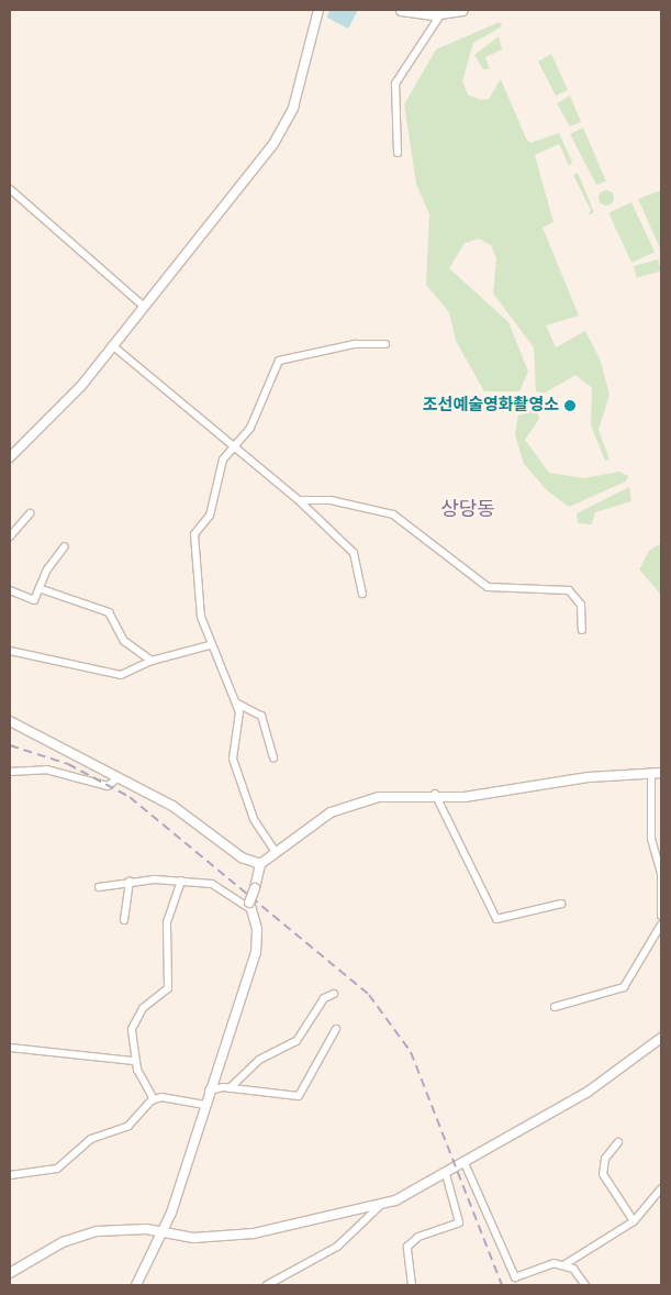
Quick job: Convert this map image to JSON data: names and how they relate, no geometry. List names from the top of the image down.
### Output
{
  "districts": ["상당동"],
  "places": ["조선예술영화촬영소"]
}
